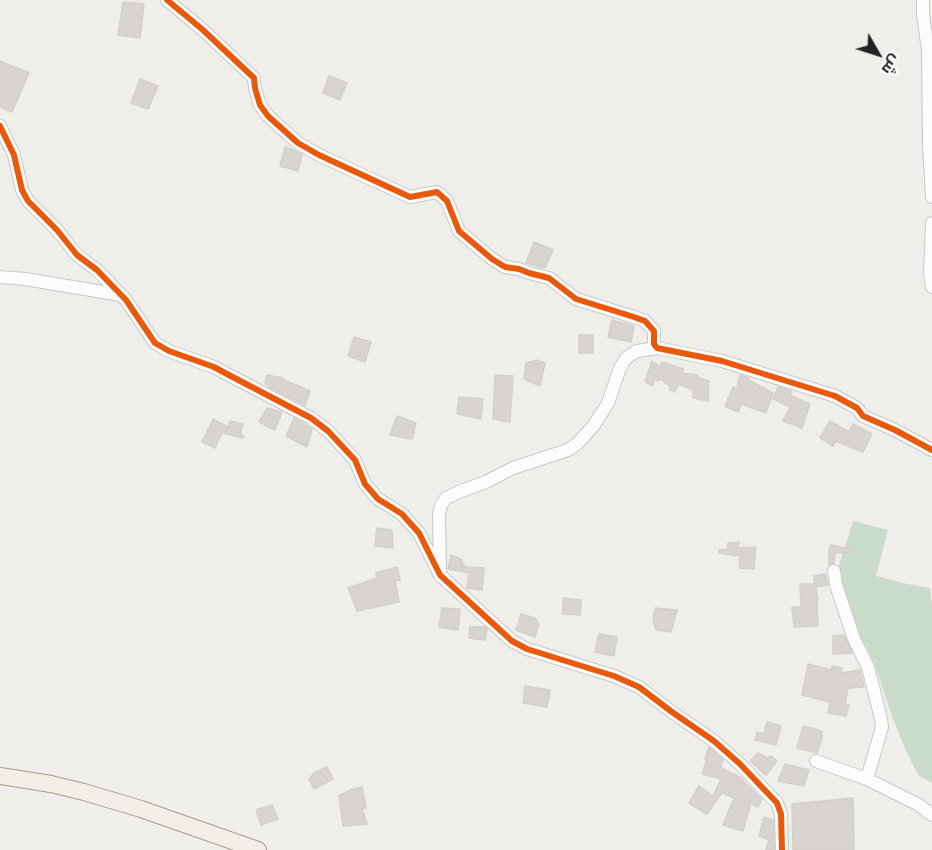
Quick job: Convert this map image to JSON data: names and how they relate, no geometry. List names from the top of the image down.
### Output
{
  "north": "bottom right"
}
